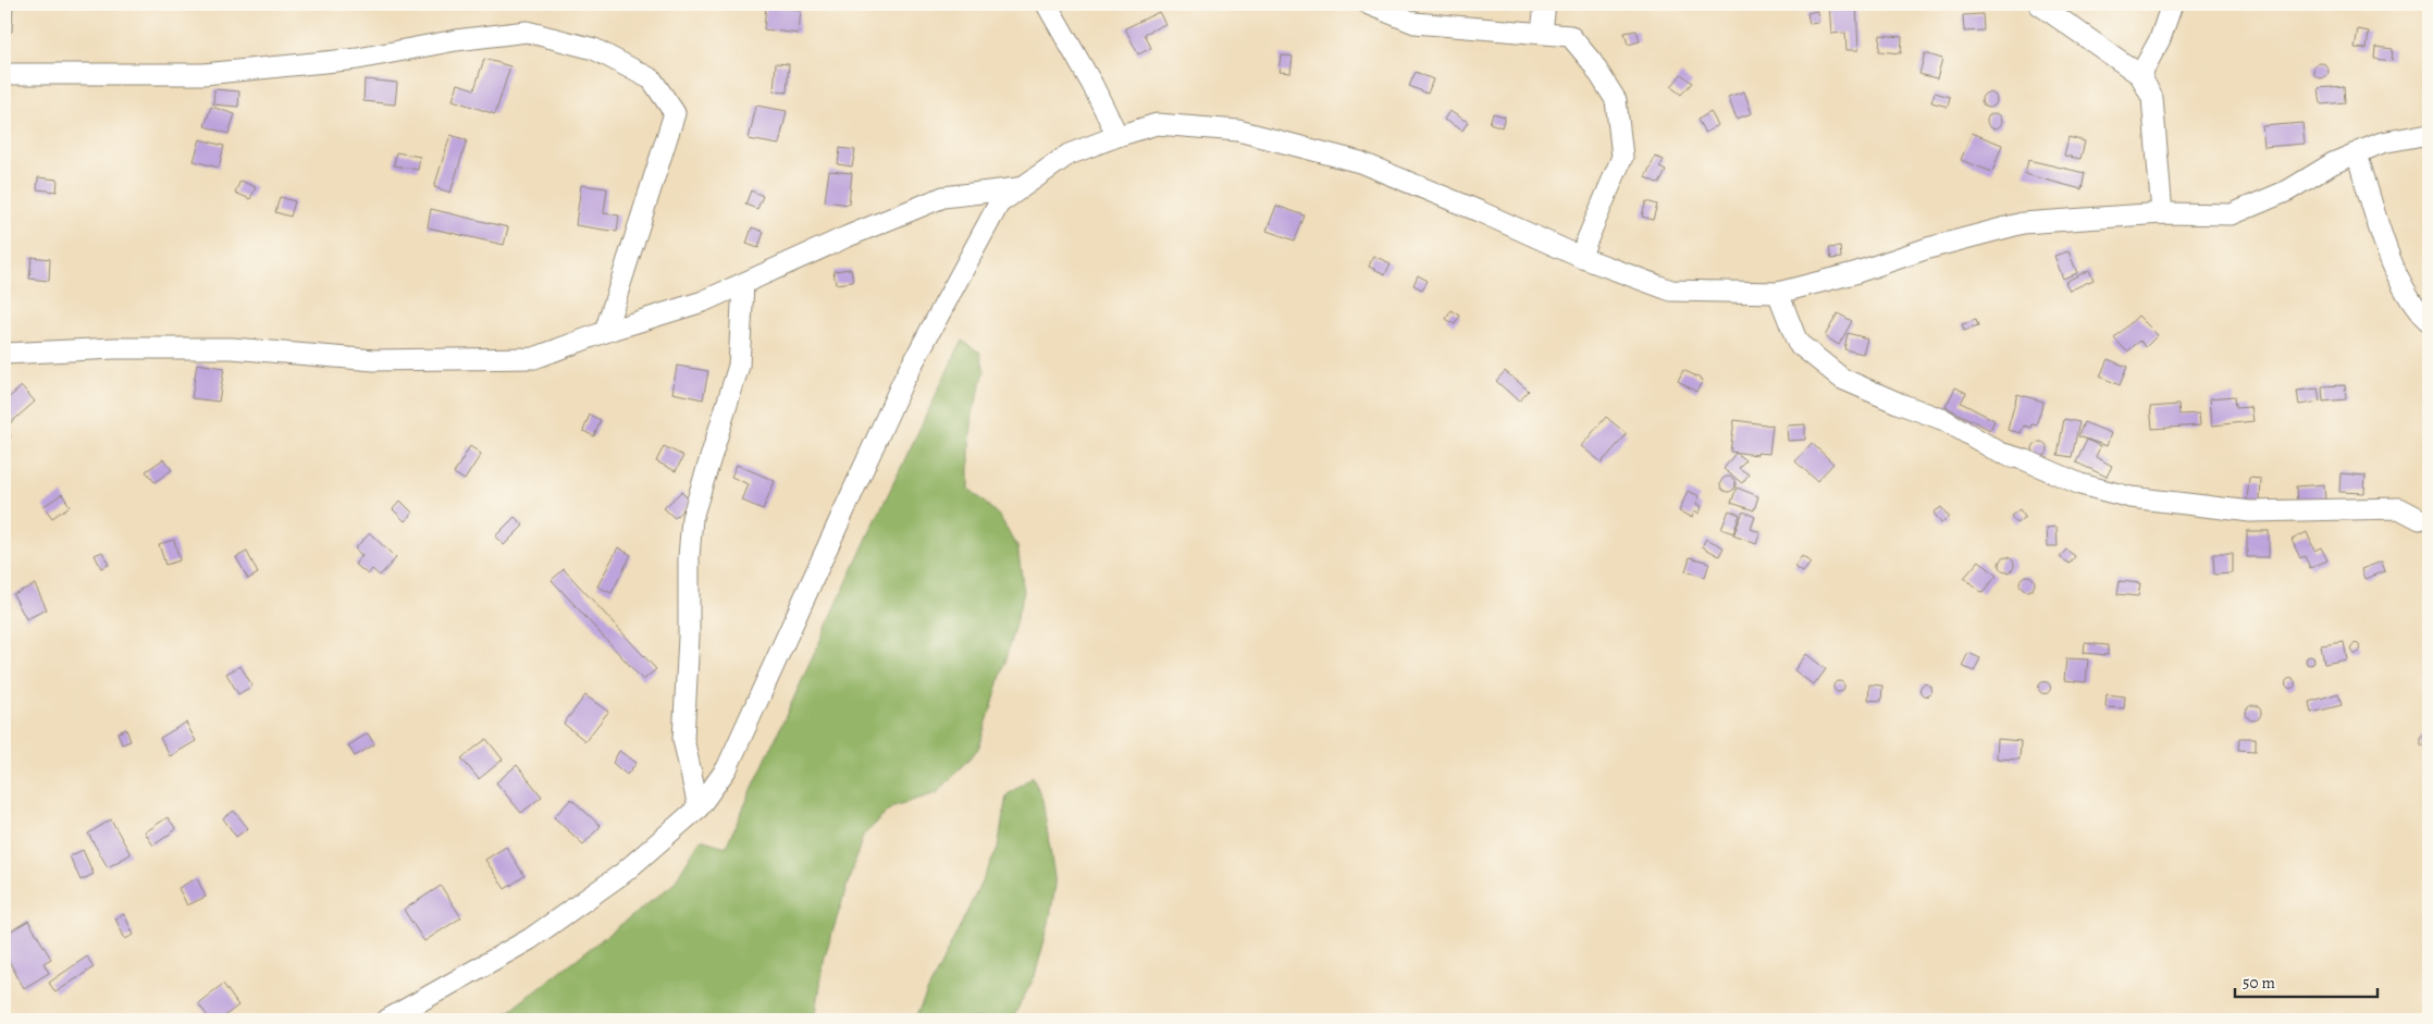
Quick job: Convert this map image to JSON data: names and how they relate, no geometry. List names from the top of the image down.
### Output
{
  "scale_bar": "50 m"
}
